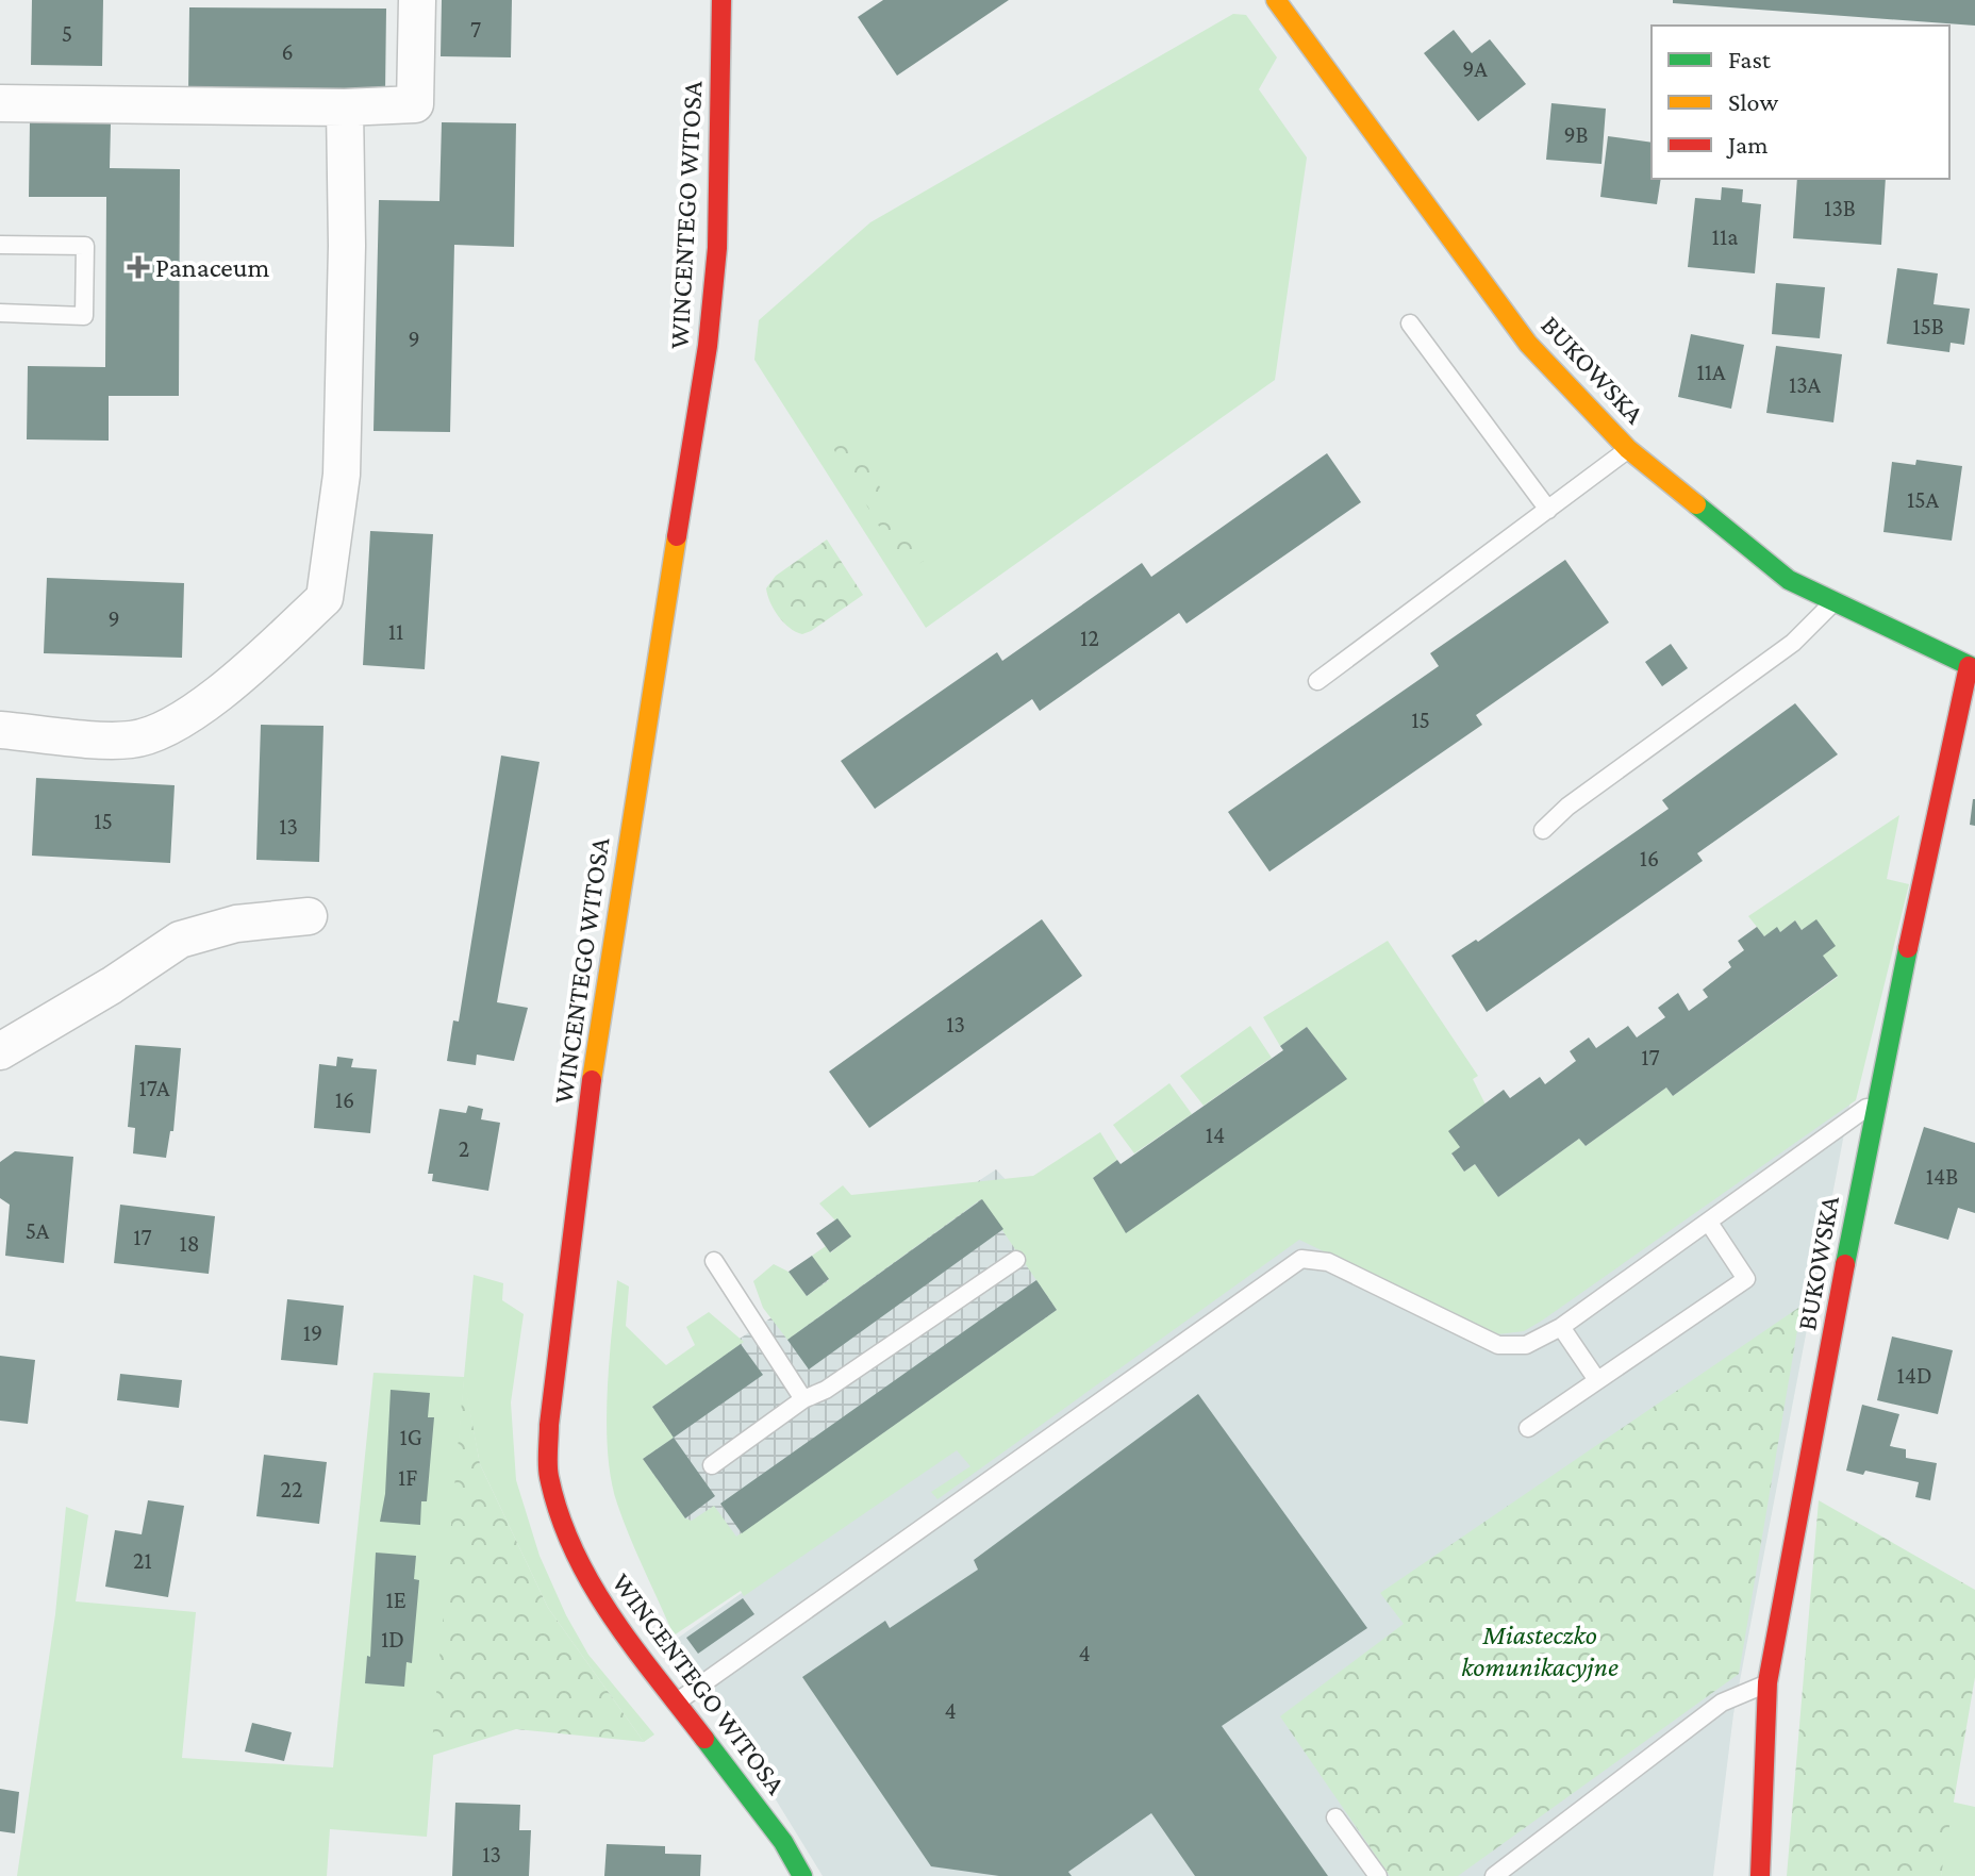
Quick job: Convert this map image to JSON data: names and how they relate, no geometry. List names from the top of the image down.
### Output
{
  "streets": {
    "street": ["WINCENTEGO WITOSA", "BUKOWSKA"]
  },
  "parks": ["Miasteczko komunikacyjne"],
  "places": {
    "health": ["Panaceum"]
  },
  "house_numbers": [
    "7",
    "5",
    "6",
    "9A",
    "9B",
    "13B",
    "11a",
    "15B",
    "9",
    "11A",
    "13A",
    "15A",
    "9",
    "11",
    "12",
    "15",
    "15",
    "13",
    "16",
    "13",
    "17",
    "17A",
    "16",
    "14",
    "2",
    "14B",
    "5A",
    "17",
    "18",
    "19",
    "14D",
    "1G",
    "1F",
    "22",
    "21",
    "1E",
    "1D",
    "4",
    "4",
    "13"
  ],
  "legend": ["Fast", "Slow", "Jam"]
}
